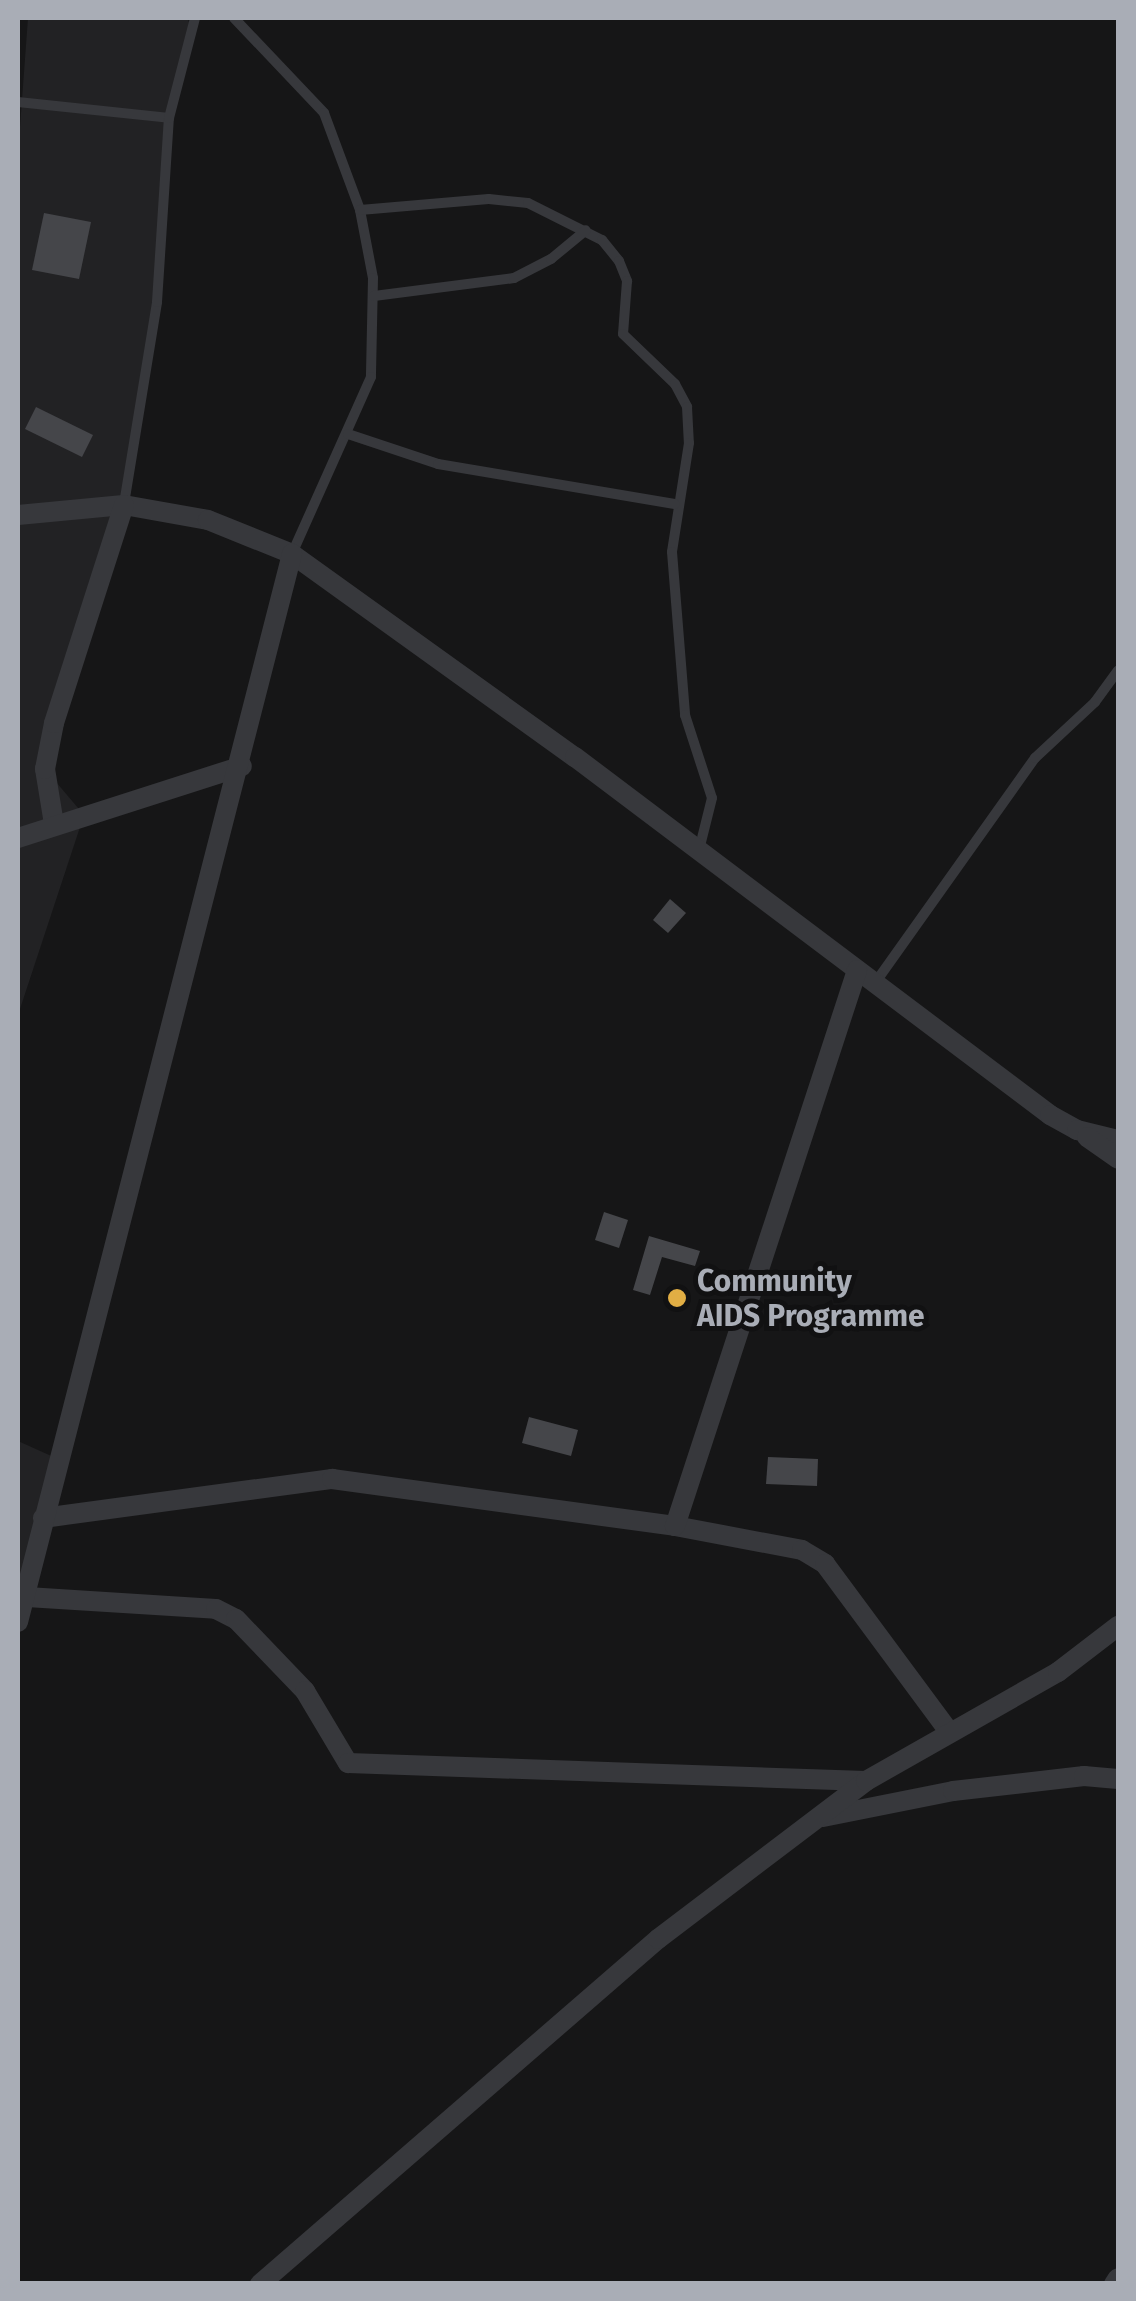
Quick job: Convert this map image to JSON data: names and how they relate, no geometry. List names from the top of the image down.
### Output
{
  "places": ["Community AIDS Programme"]
}
